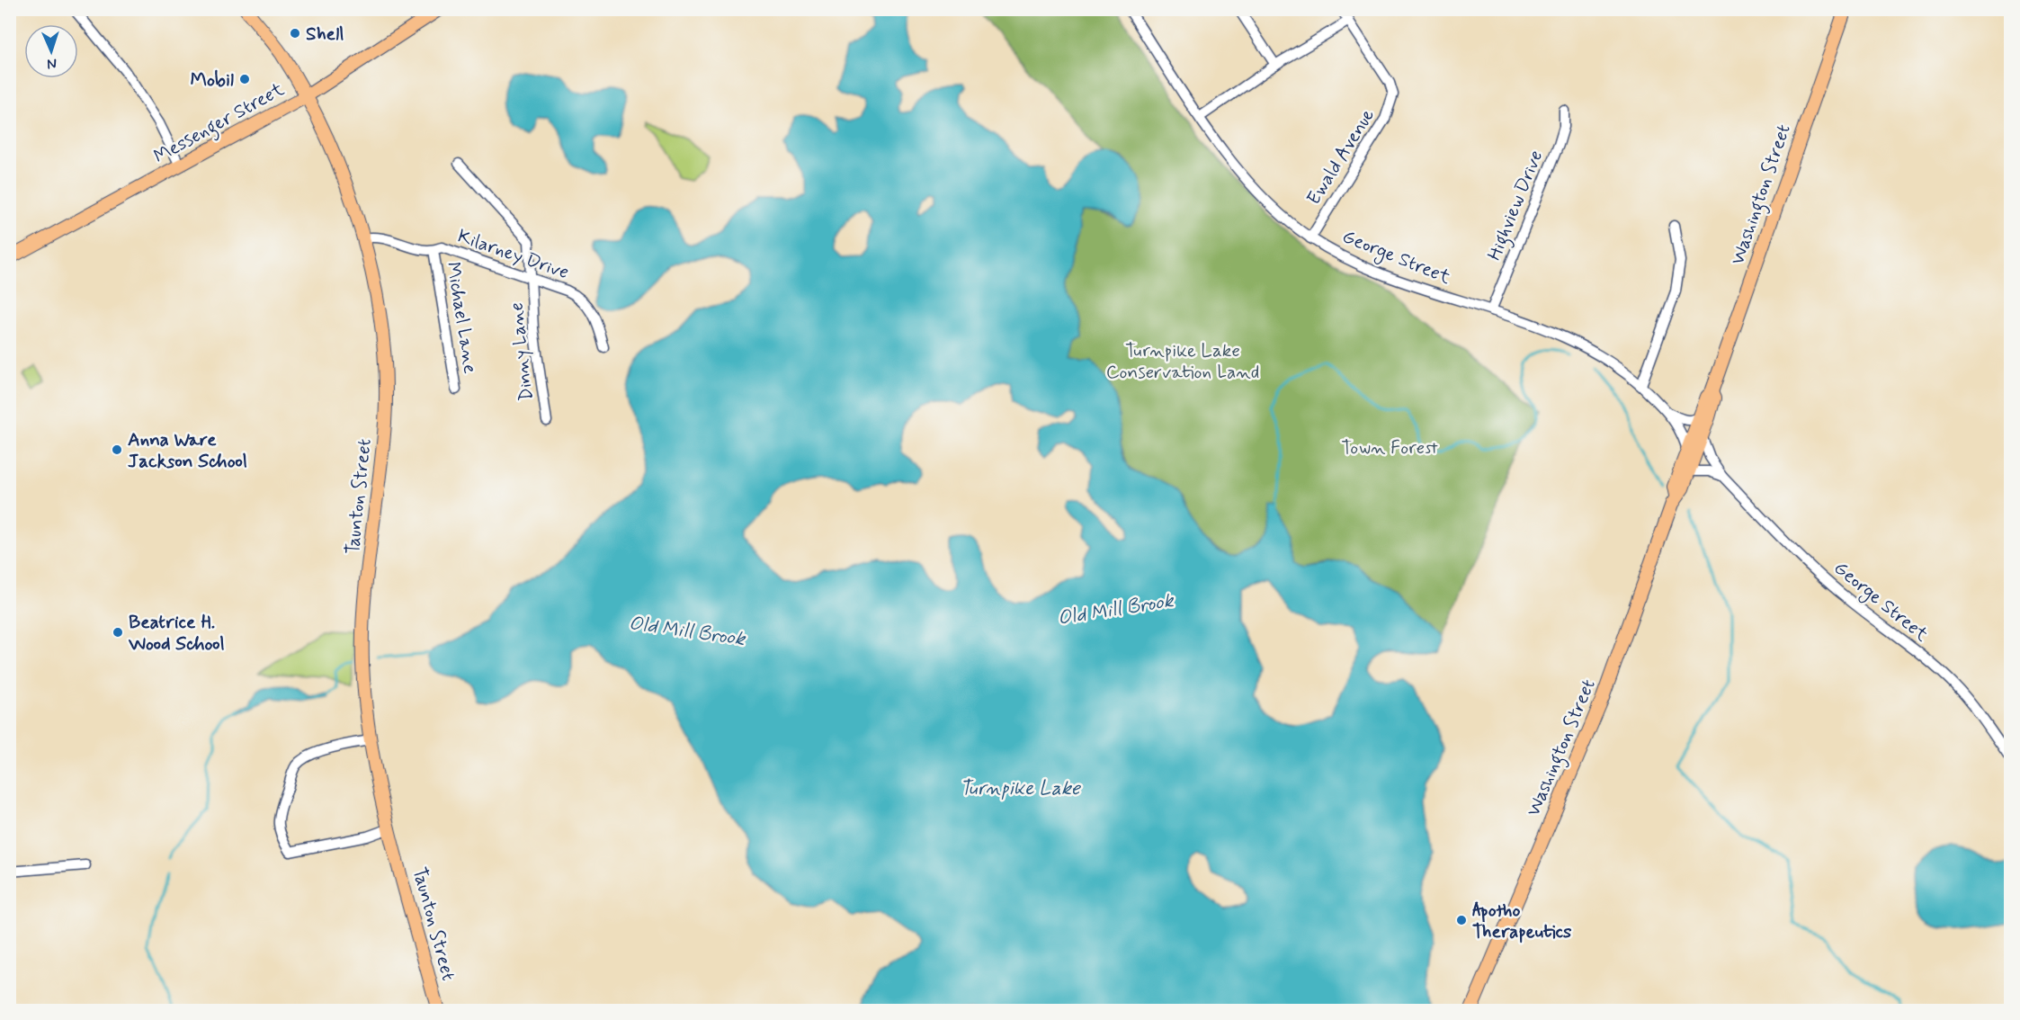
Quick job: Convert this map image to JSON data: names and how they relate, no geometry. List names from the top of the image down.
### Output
{
  "streets": {
    "main road": ["Messenger Street", "Washington Street", "Taunton Street"],
    "street": [
      "Ewald Avenue",
      "Highview Drive",
      "Kilarney Drive",
      "George Street",
      "Michael Lane",
      "Dinny Lane"
    ]
  },
  "crossings": [
    ["Messenger Street", "Taunton Street"],
    ["Ewald Avenue", "George Street"],
    ["Washington Street", "George Street"],
    ["Highview Drive", "George Street"],
    ["Kilarney Drive", "Michael Lane"],
    ["Kilarney Drive", "Dinny Lane"],
    ["Kilarney Drive", "Taunton Street"]
  ],
  "water": ["Old Mill Brook", "Turnpike Lake"],
  "parks": ["Turnpike Lake Conservation Land", "Town Forest"],
  "places": [
    "Shell",
    "Mobil",
    "Anna Ware Jackson School",
    "Beatrice H. Wood School",
    "Apotho Therapeutics"
  ],
  "north": "bottom"
}
